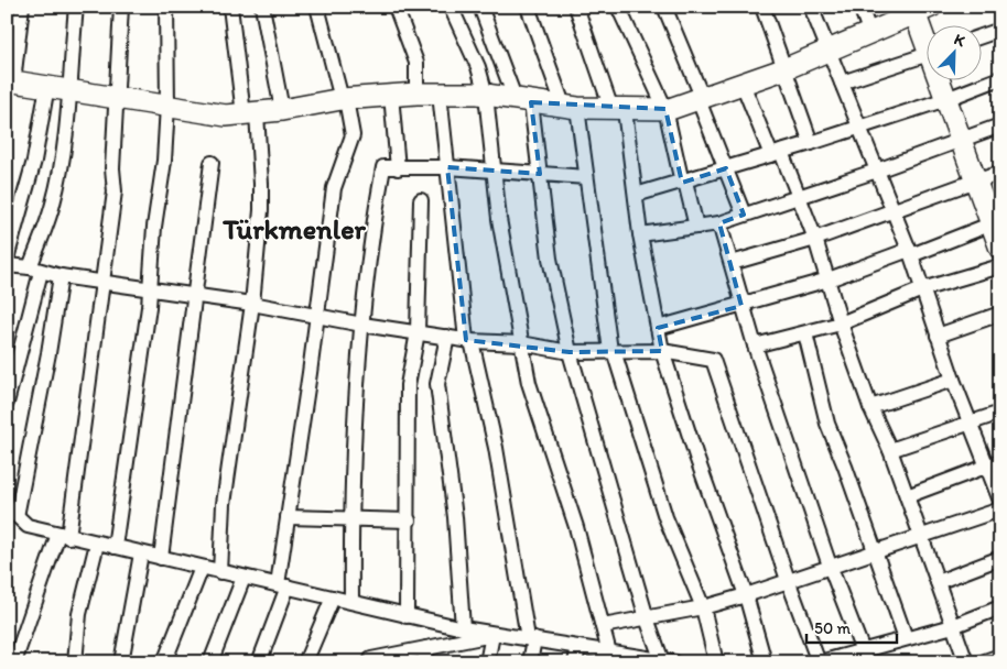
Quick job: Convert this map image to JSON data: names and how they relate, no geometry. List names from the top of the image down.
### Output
{
  "districts": ["Türkmenler"],
  "scale_bar": "50 m",
  "north": "top right"
}
